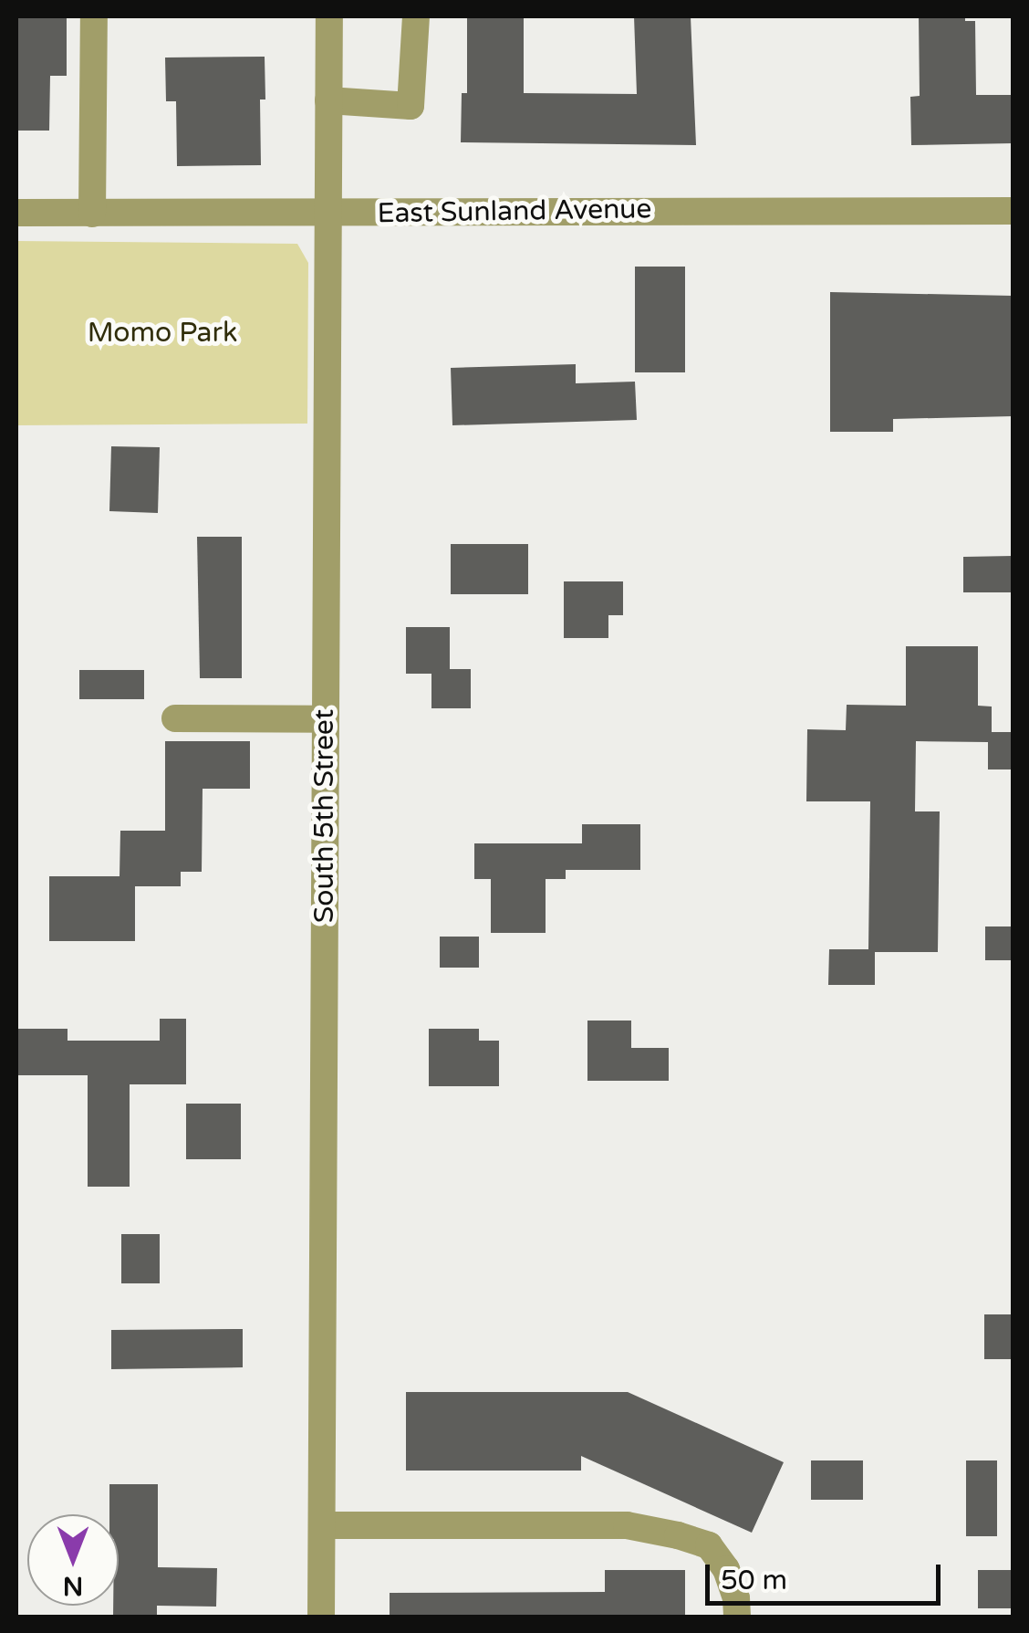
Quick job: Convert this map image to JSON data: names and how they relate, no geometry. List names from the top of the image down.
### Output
{
  "streets": {
    "street": ["East Sunland Avenue", "South 5th Street"]
  },
  "crossings": [
    ["East Sunland Avenue", "South 5th Street"]
  ],
  "parks": ["Momo Park"],
  "scale_bar": "50 m",
  "north": "bottom"
}
